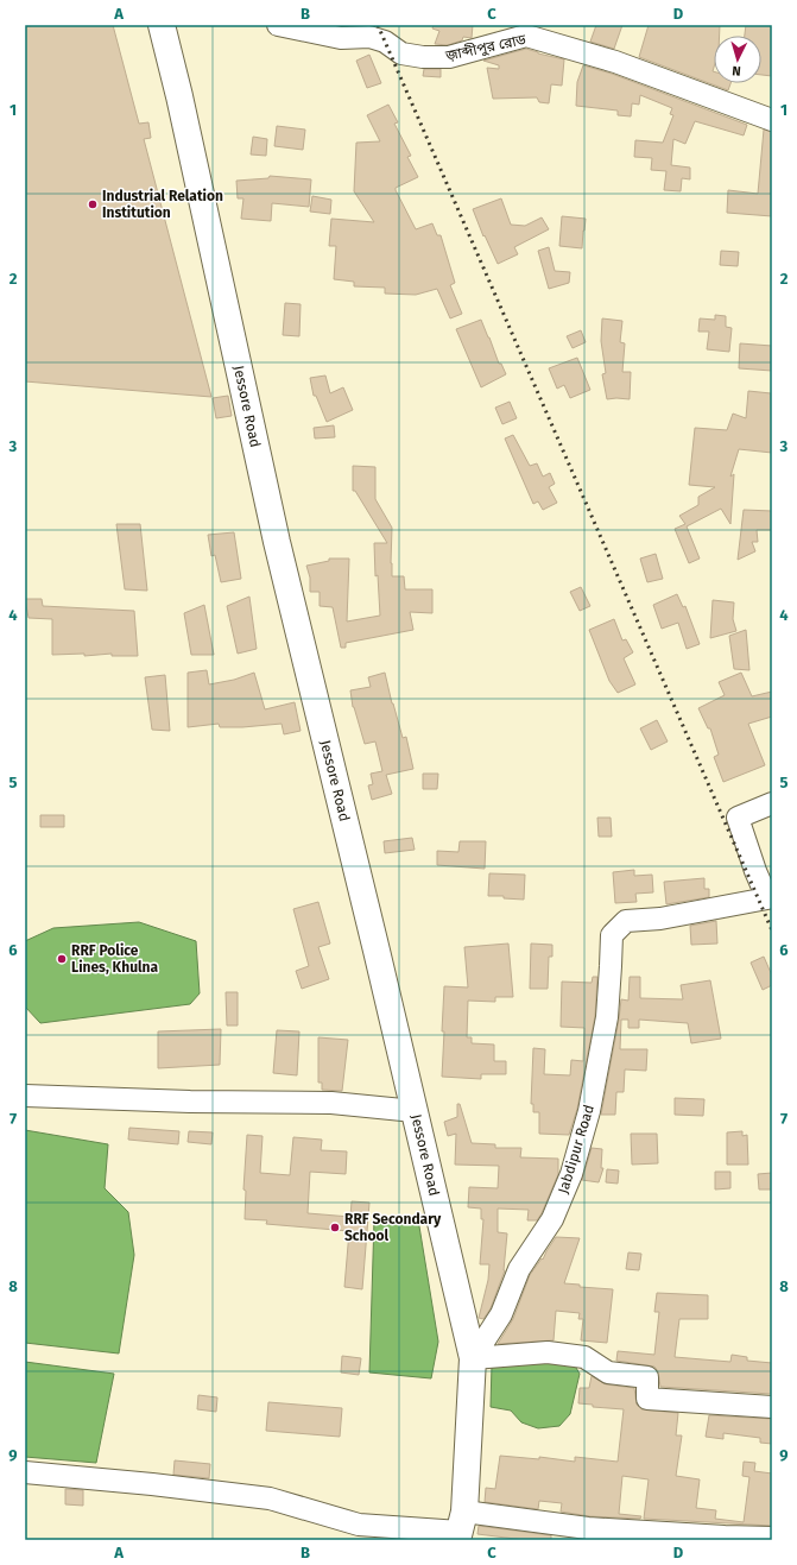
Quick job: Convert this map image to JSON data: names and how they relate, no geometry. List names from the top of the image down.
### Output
{
  "streets": {
    "highway": ["Jessore Road"],
    "street": ["জ়াব্দীপুর রোড", "Jabdipur Road"]
  },
  "crossings": [
    ["Jessore Road", "Jabdipur Road"]
  ],
  "places": ["Industrial Relation Institution", "RRF Police Lines, Khulna", "RRF Secondary School"],
  "north": "bottom",
  "grid": {
    "columns": [
      "A",
      "B",
      "C",
      "D"
    ],
    "rows": [
      "1",
      "2",
      "3",
      "4",
      "5",
      "6",
      "7",
      "8",
      "9"
    ]
  }
}
